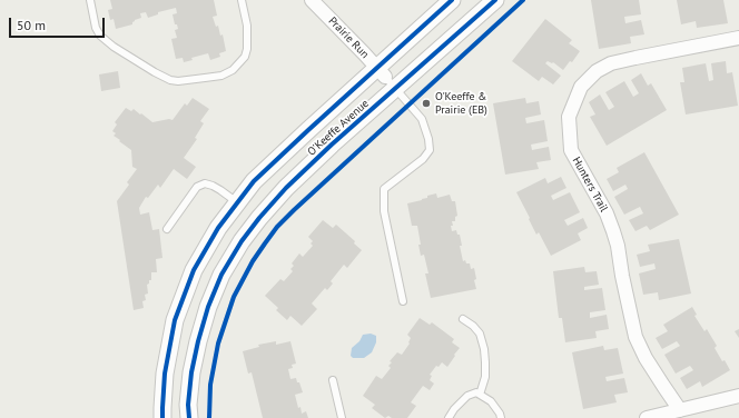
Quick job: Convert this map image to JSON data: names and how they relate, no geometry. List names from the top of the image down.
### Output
{
  "streets": {
    "street": ["Prairie Run", "O'Keeffe Avenue", "Hunters Trail"]
  },
  "crossings": [
    ["Prairie Run", "O'Keeffe Avenue"]
  ],
  "places": ["O'Keeffe & Prairie (EB)"],
  "scale_bar": "50 m"
}
